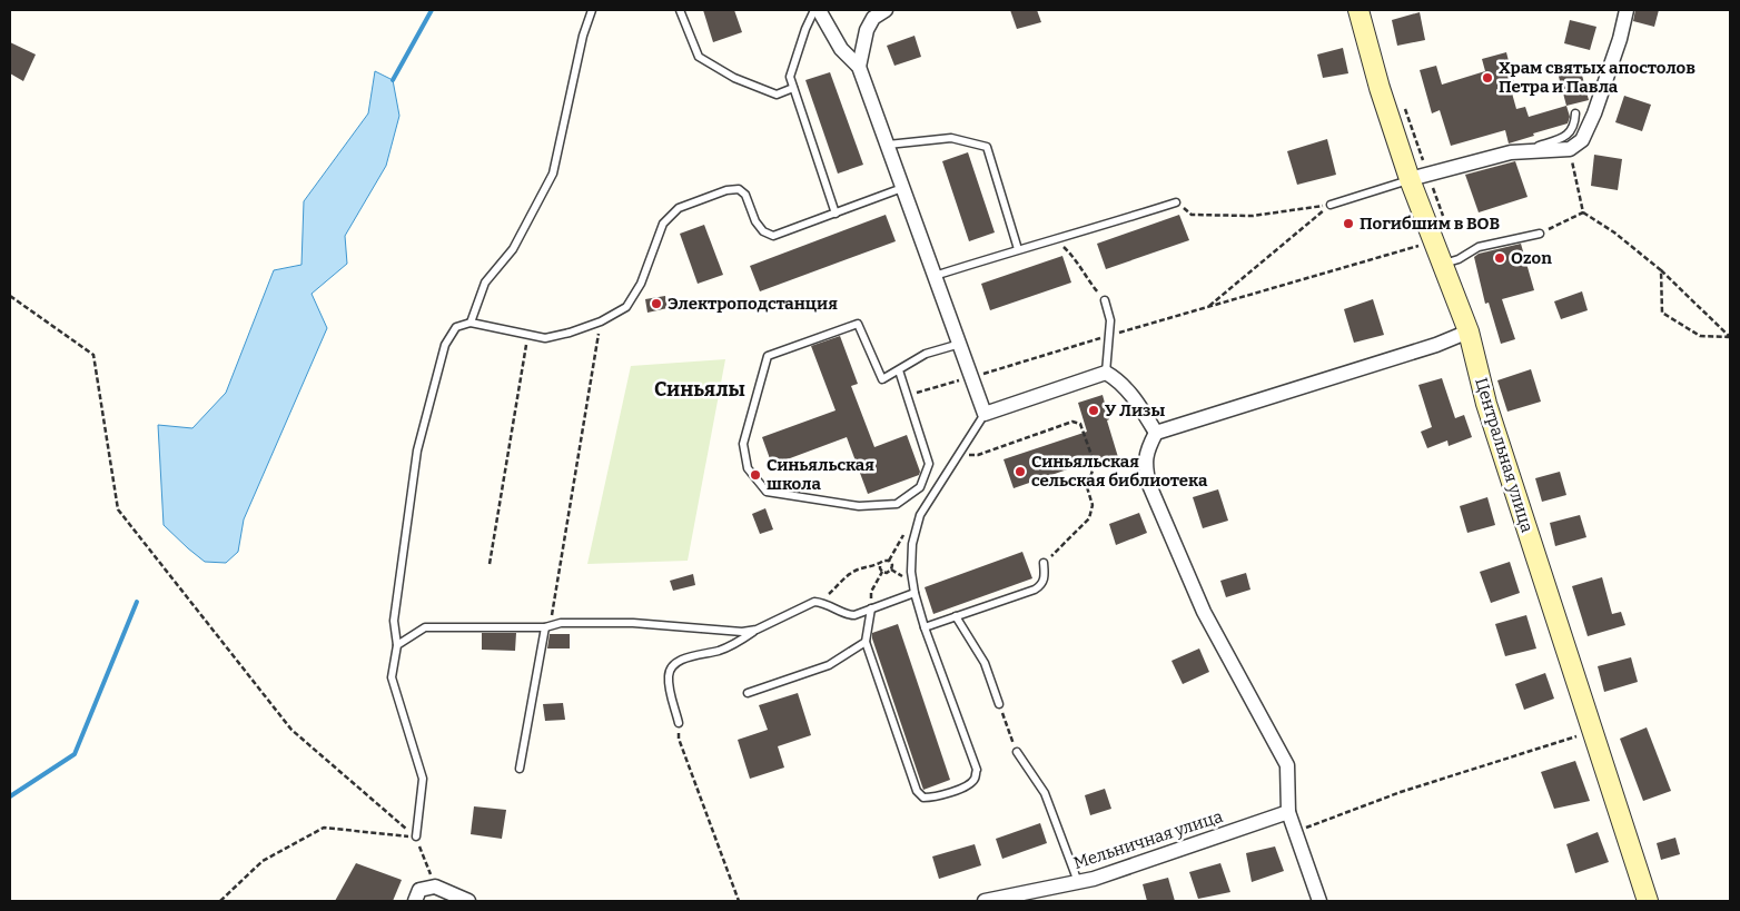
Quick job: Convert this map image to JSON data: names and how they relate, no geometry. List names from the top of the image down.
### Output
{
  "streets": {
    "street": ["Центральная улица", "Мельничная улица"]
  },
  "districts": ["Синьялы"],
  "places": [
    "Храм святых апостолов Петра и Павла",
    "Погибшим в ВОВ",
    "Ozon",
    "Электроподстанция",
    "У Лизы",
    "Синьяльская сельская библиотека",
    "Синьяльская школа"
  ]
}
